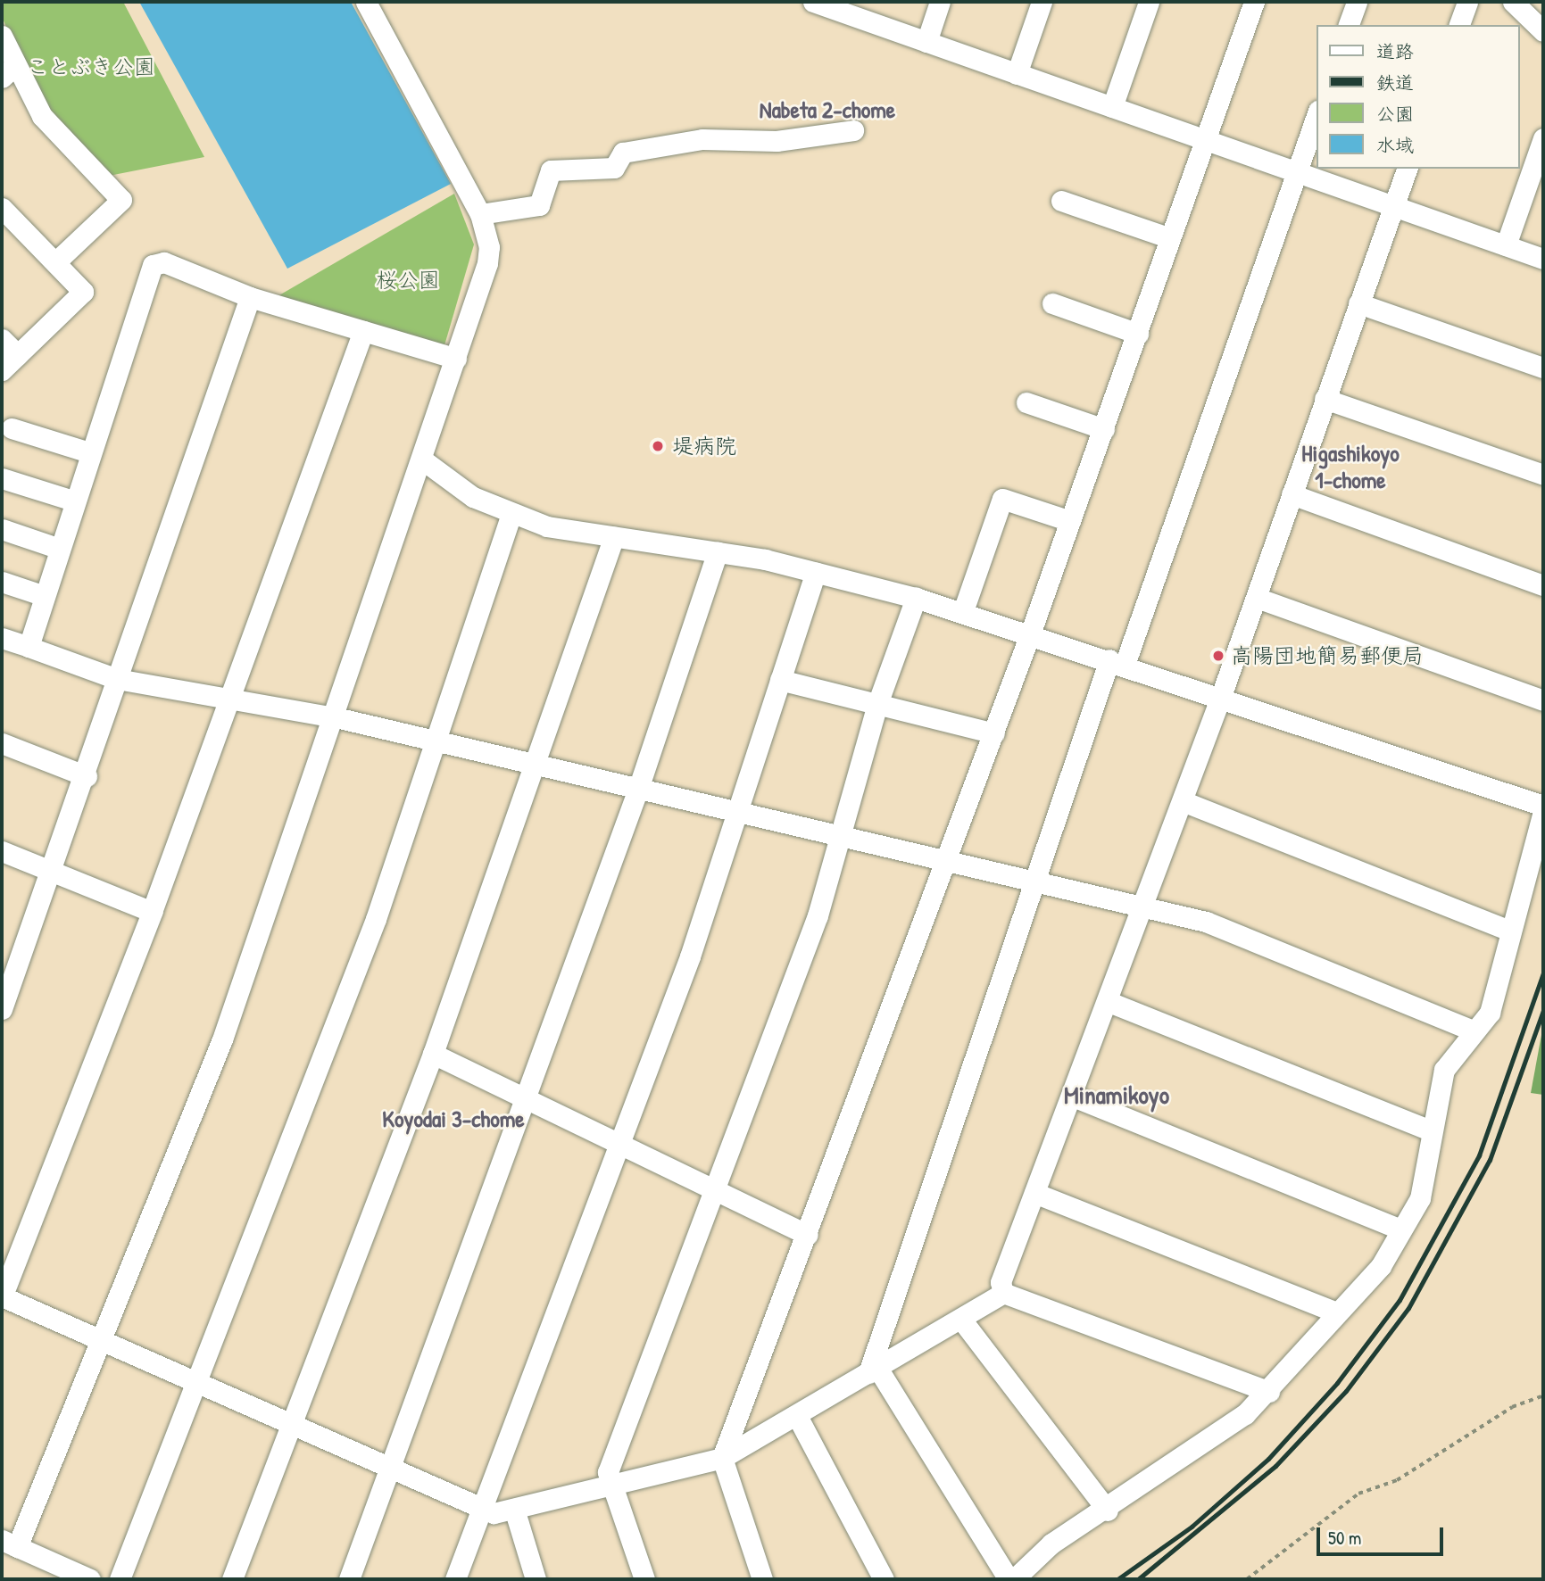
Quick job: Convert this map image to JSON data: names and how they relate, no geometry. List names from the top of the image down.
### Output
{
  "districts": [
    "Nabeta 2-chome",
    "Higashikoyo 1-chome",
    "Minamikoyo",
    "Koyodai 3-chome"
  ],
  "parks": ["ことぶき公園", "桜公園"],
  "places": ["堤病院", "高陽団地簡易郵便局"],
  "legend": [
    "道路",
    "鉄道",
    "公園",
    "水域"
  ],
  "scale_bar": "50 m"
}
